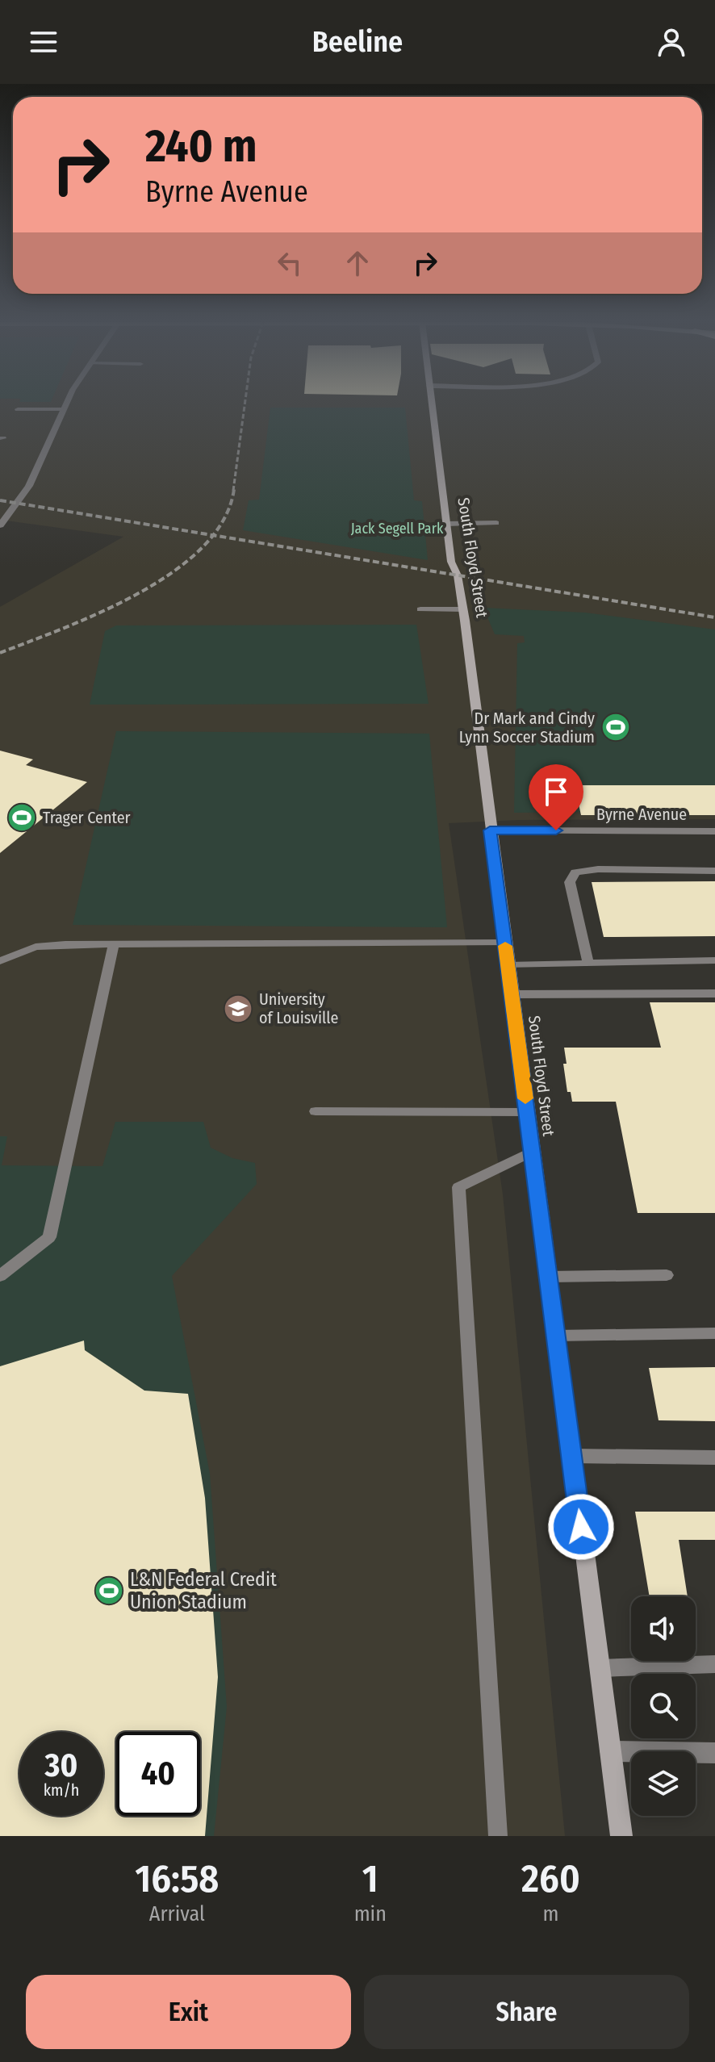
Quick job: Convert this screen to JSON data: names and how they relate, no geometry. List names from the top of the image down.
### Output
{
  "streets": {
    "street": ["South Floyd Street", "Byrne Avenue"]
  },
  "crossings": [
    ["South Floyd Street", "Byrne Avenue"]
  ],
  "parks": ["Jack Segell Park"],
  "places": {
    "sports": ["Dr Mark and Cindy Lynn Soccer Stadium", "Trager Center", "L&N Federal Credit Union Stadium"],
    "school or university": ["University of Louisville"]
  },
  "page": {
    "header": "Beeline",
    "turn": ["240 m", "Byrne Avenue"],
    "speed": "30 km/h",
    "limit": "40",
    "eta": [
      "16:58",
      "Arrival",
      "1",
      "min",
      "260",
      "m"
    ],
    "buttons": ["Exit", "Share"]
  }
}
